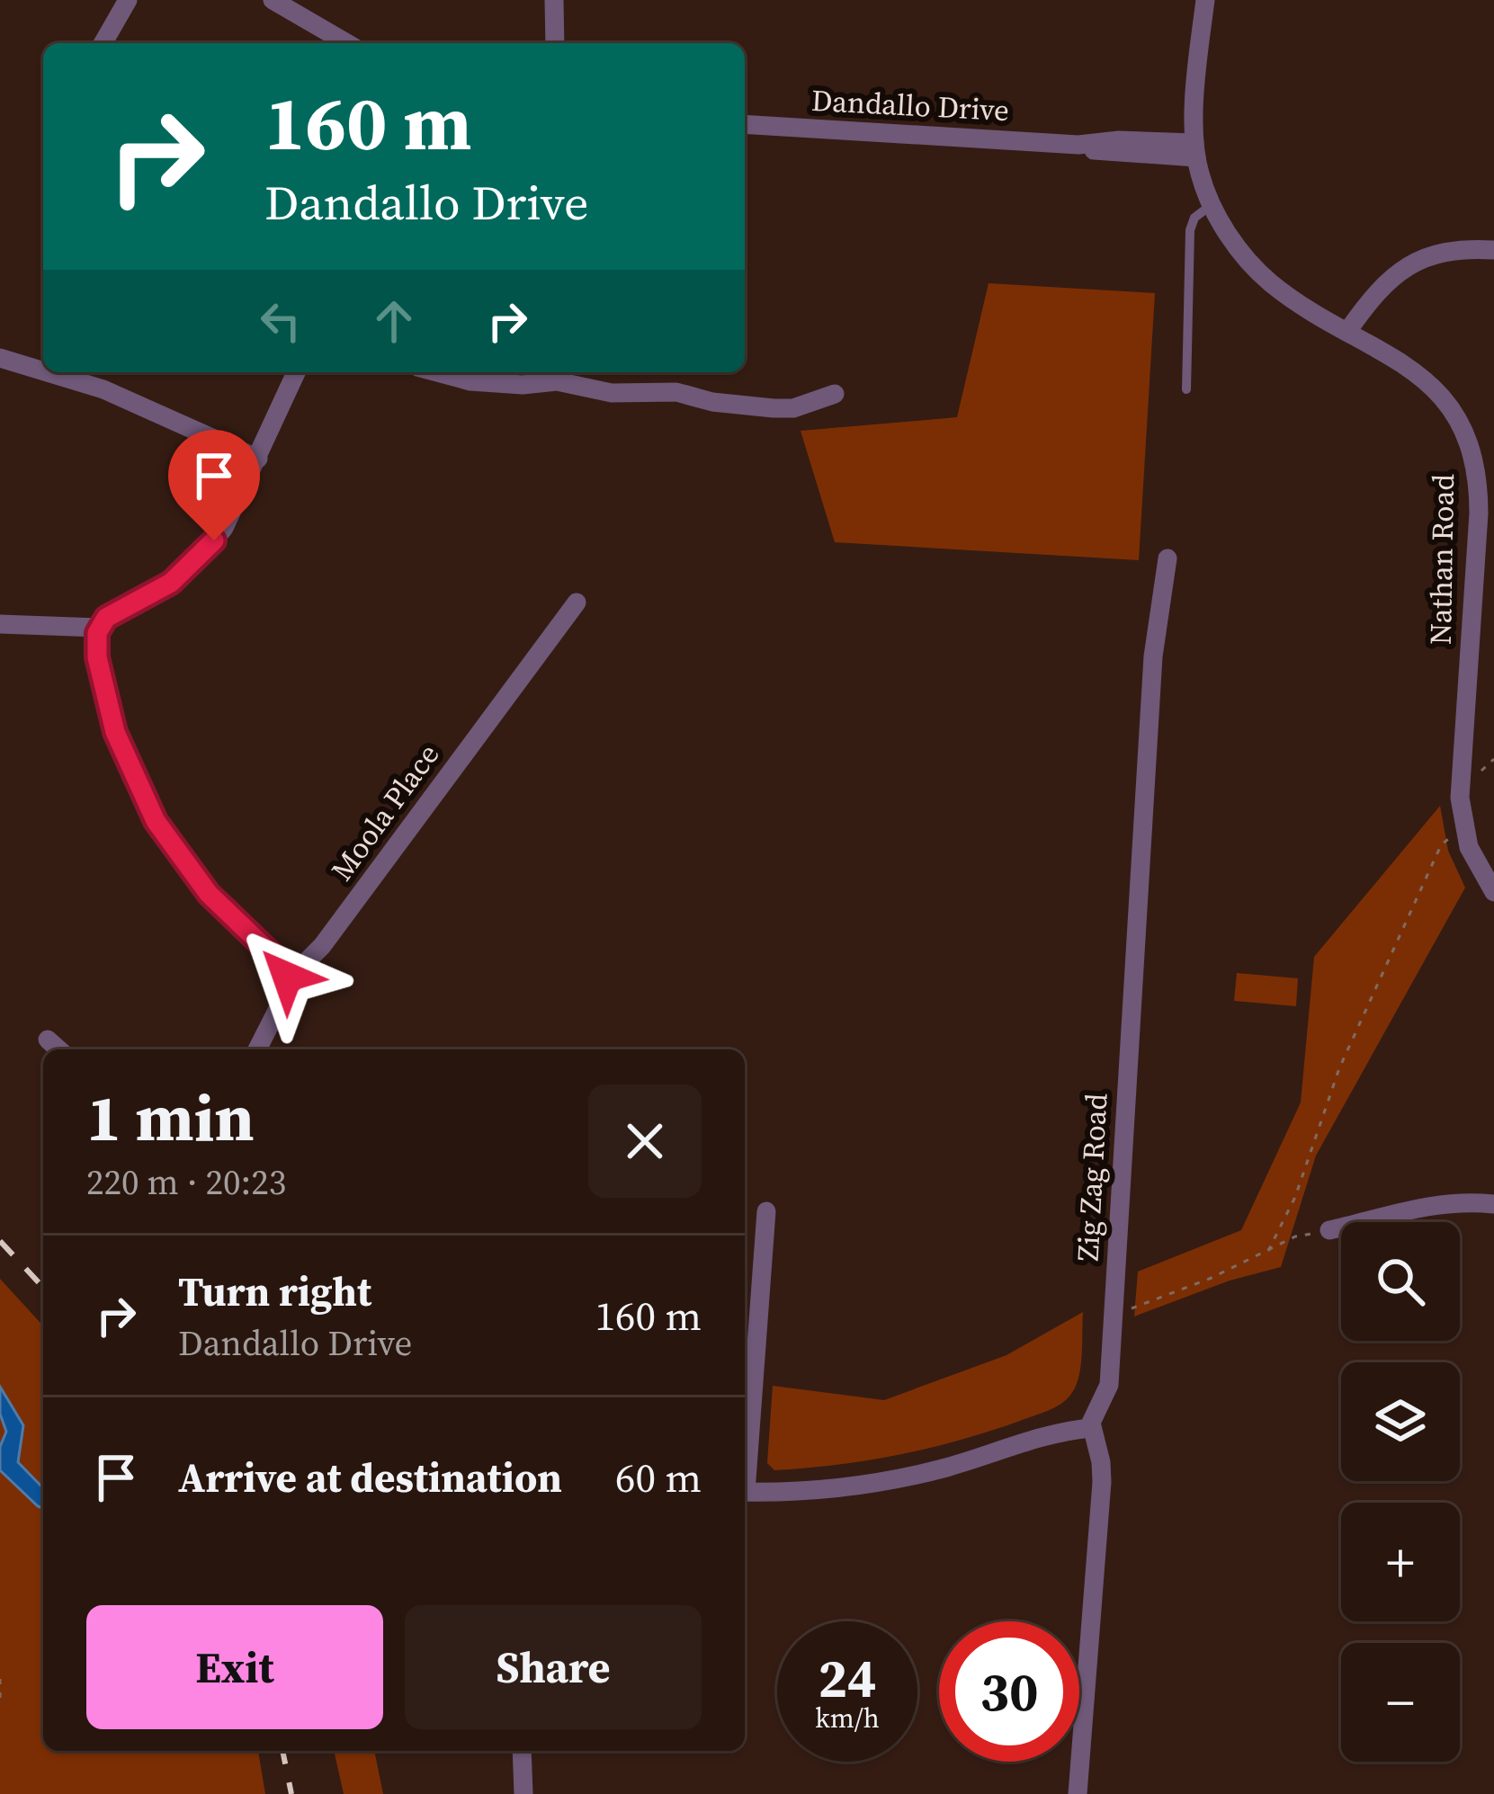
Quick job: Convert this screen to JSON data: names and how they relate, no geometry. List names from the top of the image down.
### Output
{
  "streets": {
    "street": [
      "Dandallo Drive",
      "Nathan Road",
      "Moola Place",
      "Zig Zag Road"
    ]
  },
  "crossings": [
    ["Dandallo Drive", "Nathan Road"]
  ],
  "page": {
    "turn": ["160 m", "Dandallo Drive"],
    "heading": ["1 min", "220 m · 20:23"],
    "map_buttons": ["+", "−"],
    "list": [
      {
        "name": "Turn right",
        "note": "Dandallo Drive",
        "value": "160 m"
      },
      {
        "name": "Arrive at destination",
        "value": "60 m"
      }
    ],
    "buttons": ["Exit", "Share"],
    "speed": "24 km/h",
    "limit": "30"
  }
}
